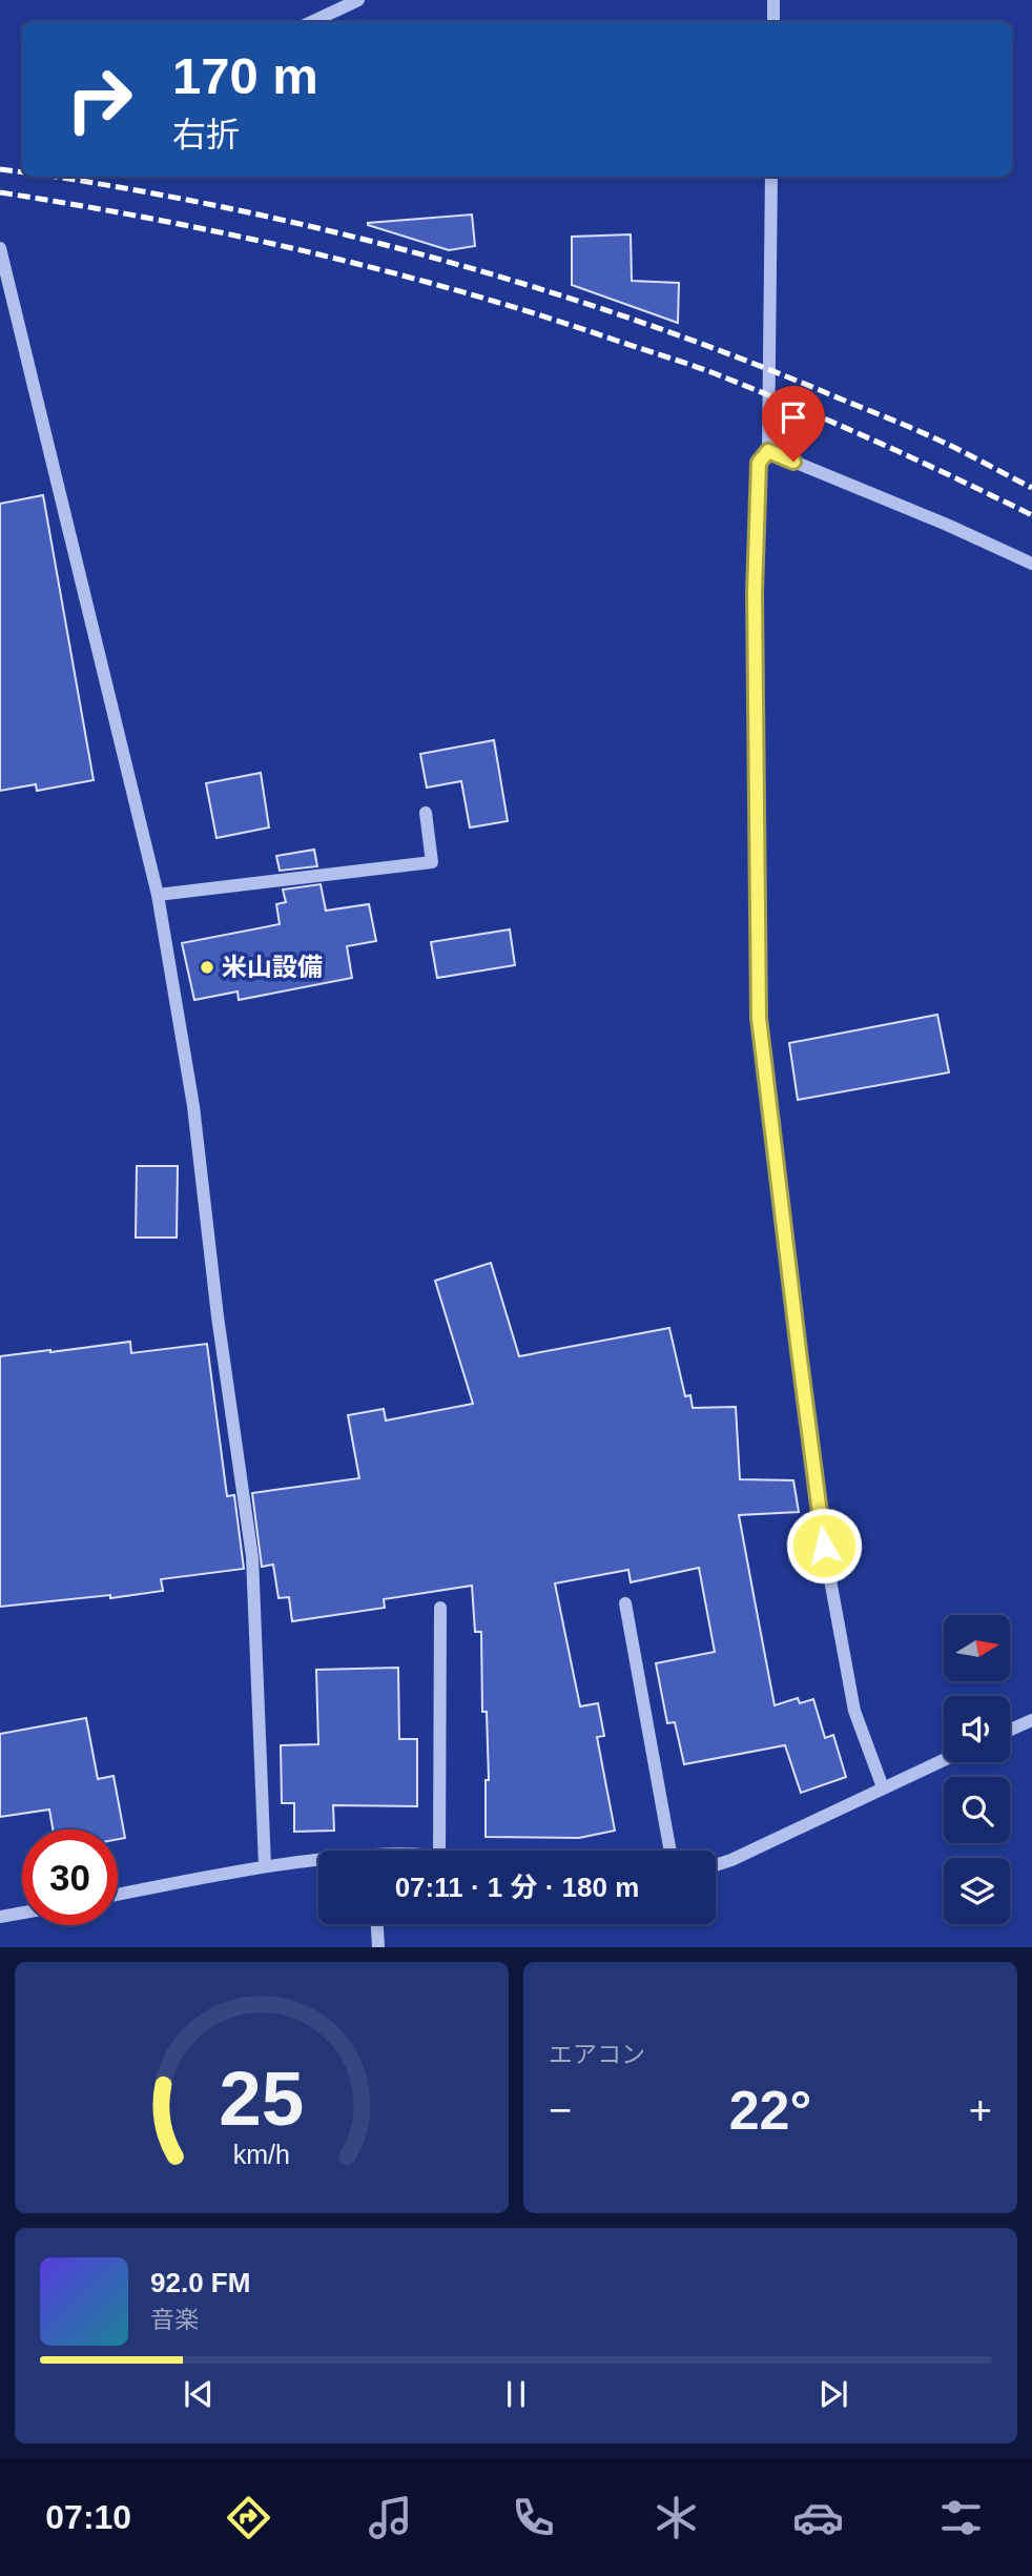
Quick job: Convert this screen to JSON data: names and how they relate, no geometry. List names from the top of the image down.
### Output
{
  "places": ["米山設備"],
  "north": "right",
  "page": {
    "turn": ["170 m", "右折"],
    "limit": "30",
    "trip": "07:11 · 1 分 · 180 m",
    "tile": "エアコン",
    "heat": ["−", "22°", "+"],
    "song": ["92.0 FM", "音楽"],
    "tabs": "07:10",
    "gauge": ["25", "km/h"]
  }
}
